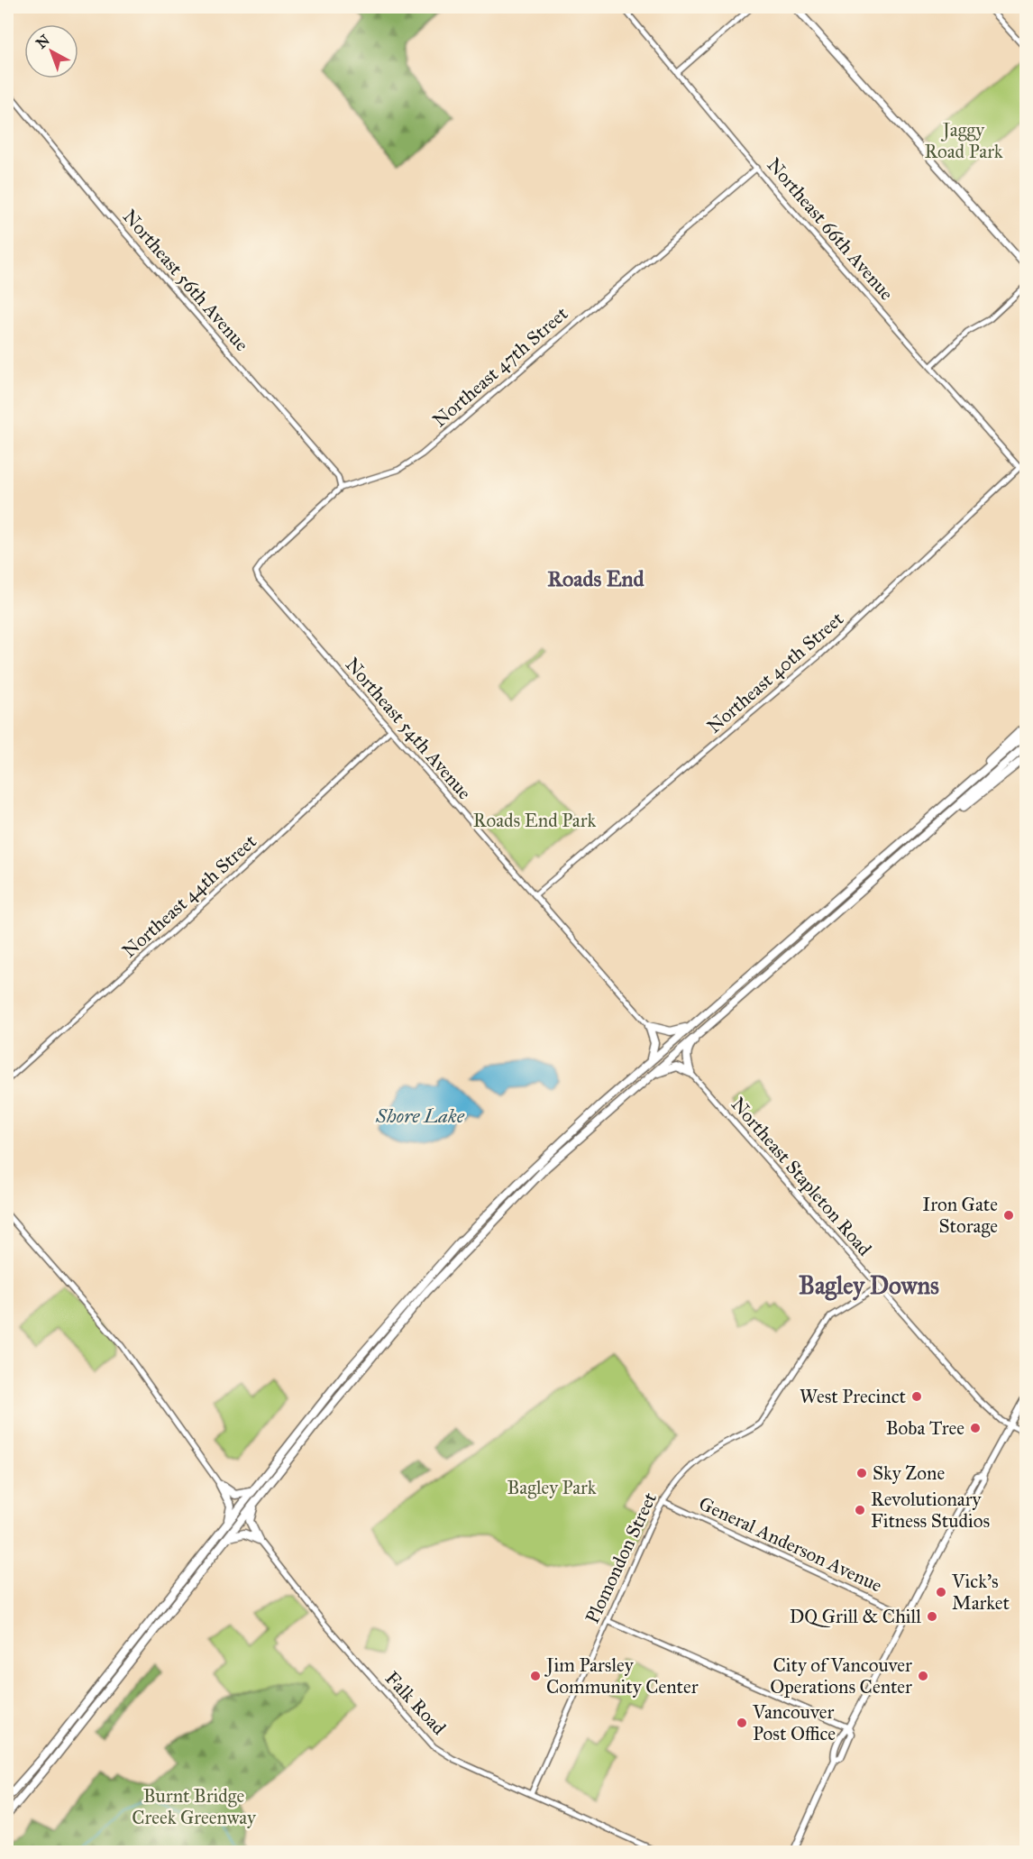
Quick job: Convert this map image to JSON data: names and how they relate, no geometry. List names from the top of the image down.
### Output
{
  "streets": {
    "street": [
      "Northeast 66th Avenue",
      "Northeast 56th Avenue",
      "Northeast 47th Street",
      "Northeast 40th Street",
      "Northeast 54th Avenue",
      "Northeast 44th Street",
      "Northeast Stapleton Road",
      "General Anderson Avenue",
      "Plomondon Street",
      "Falk Road"
    ]
  },
  "crossings": [
    ["Northeast 66th Avenue", "Northeast 47th Street"],
    ["Northeast 66th Avenue", "Northeast 40th Street"],
    ["Northeast 56th Avenue", "Northeast 47th Street"],
    ["Northeast 47th Street", "Northeast 54th Avenue"],
    ["Northeast 40th Street", "Northeast 54th Avenue"],
    ["Northeast 54th Avenue", "Northeast 44th Street"],
    ["Northeast Stapleton Road", "Plomondon Street"],
    ["General Anderson Avenue", "Plomondon Street"],
    ["Plomondon Street", "Falk Road"]
  ],
  "districts": ["Roads End", "Bagley Downs"],
  "water": ["Shore Lake"],
  "parks": [
    "Jaggy Road Park",
    "Roads End Park",
    "Bagley Park",
    "Burnt Bridge Creek Greenway"
  ],
  "places": [
    "Iron Gate Storage",
    "West Precinct",
    "Boba Tree",
    "Sky Zone",
    "Revolutionary Fitness Studios",
    "Vick's Market",
    "DQ Grill & Chill",
    "Jim Parsley Community Center",
    "City of Vancouver Operations Center",
    "Vancouver Post Office"
  ],
  "north": "top left"
}
